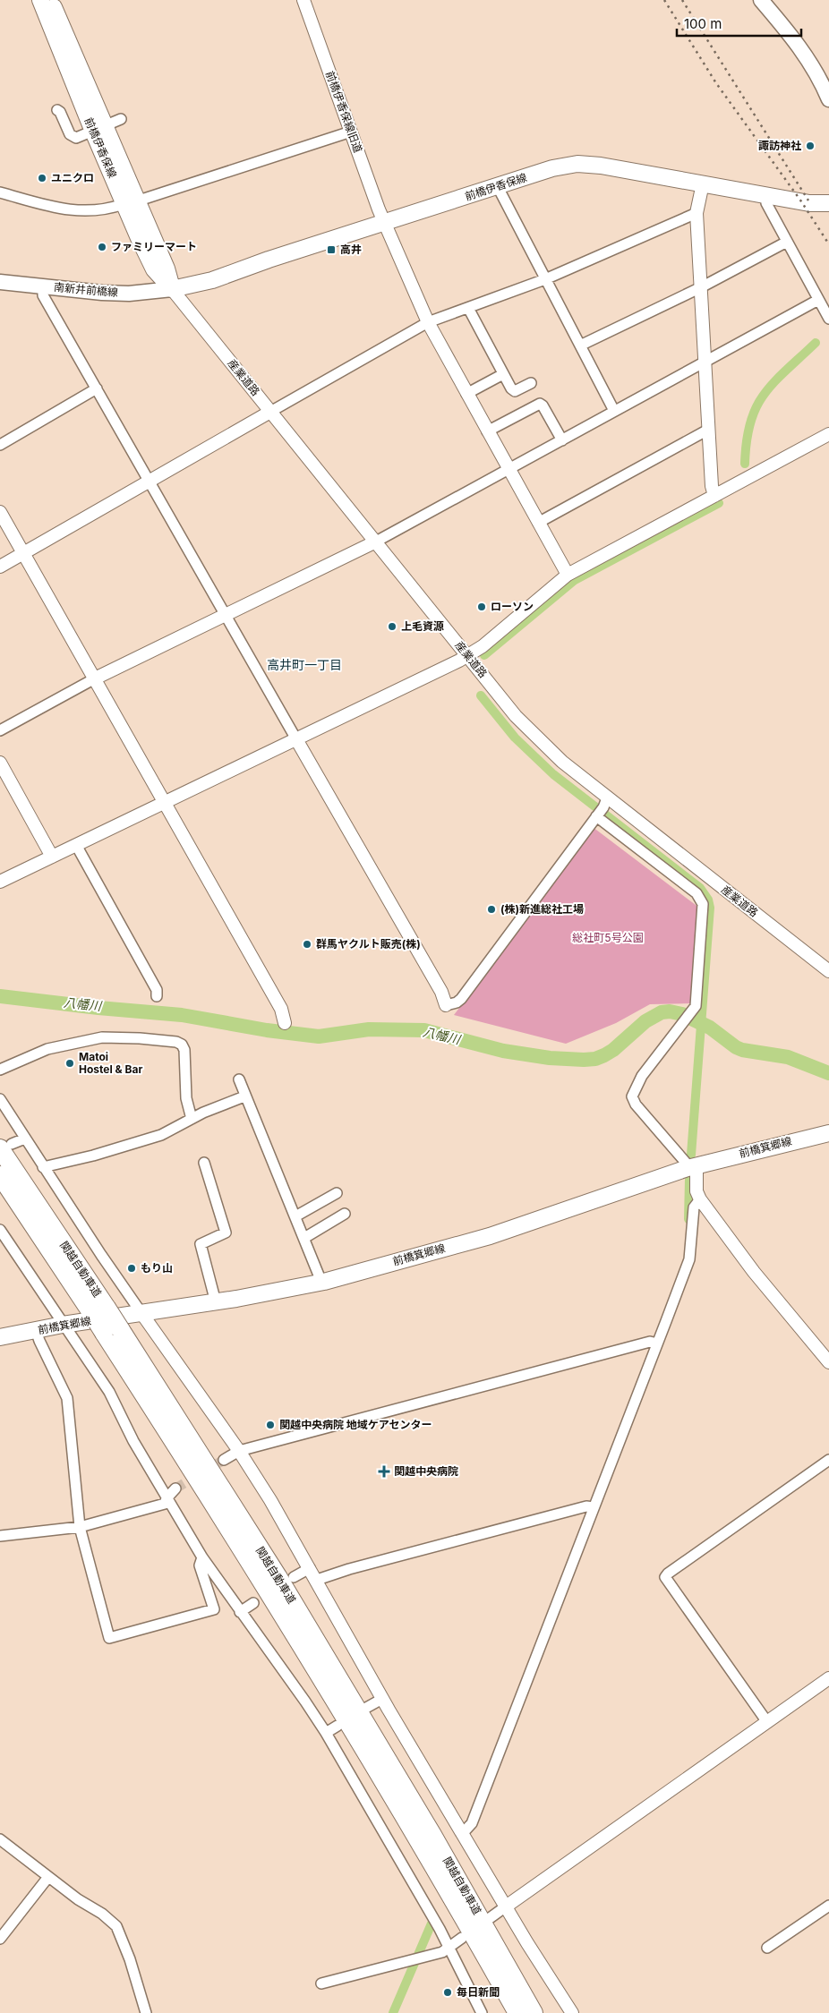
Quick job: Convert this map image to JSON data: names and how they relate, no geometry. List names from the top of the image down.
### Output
{
  "streets": {
    "highway": ["関越自動車道"],
    "main road": ["前橋伊香保線", "南新井前橋線", "前橋箕郷線"],
    "street": ["前橋伊香保線旧道", "産業道路"]
  },
  "crossings": [
    ["前橋伊香保線旧道", "前橋伊香保線"],
    ["前橋伊香保線", "南新井前橋線"],
    ["前橋伊香保線", "産業道路"],
    ["南新井前橋線", "産業道路"]
  ],
  "districts": ["高井町一丁目"],
  "water": ["八幡川"],
  "parks": ["総社町5号公園"],
  "places": {
    "other": [
      "諏訪神社",
      "ユニクロ",
      "ファミリーマート",
      "ローソン",
      "上毛資源",
      "(株)新進総社工場",
      "群馬ヤクルト販売(株)",
      "Matoi Hostel & Bar",
      "もり山",
      "関越中央病院 地域ケアセンター",
      "毎日新聞"
    ],
    "transit": ["高井"],
    "health": ["関越中央病院"]
  },
  "scale_bar": "100 m"
}
